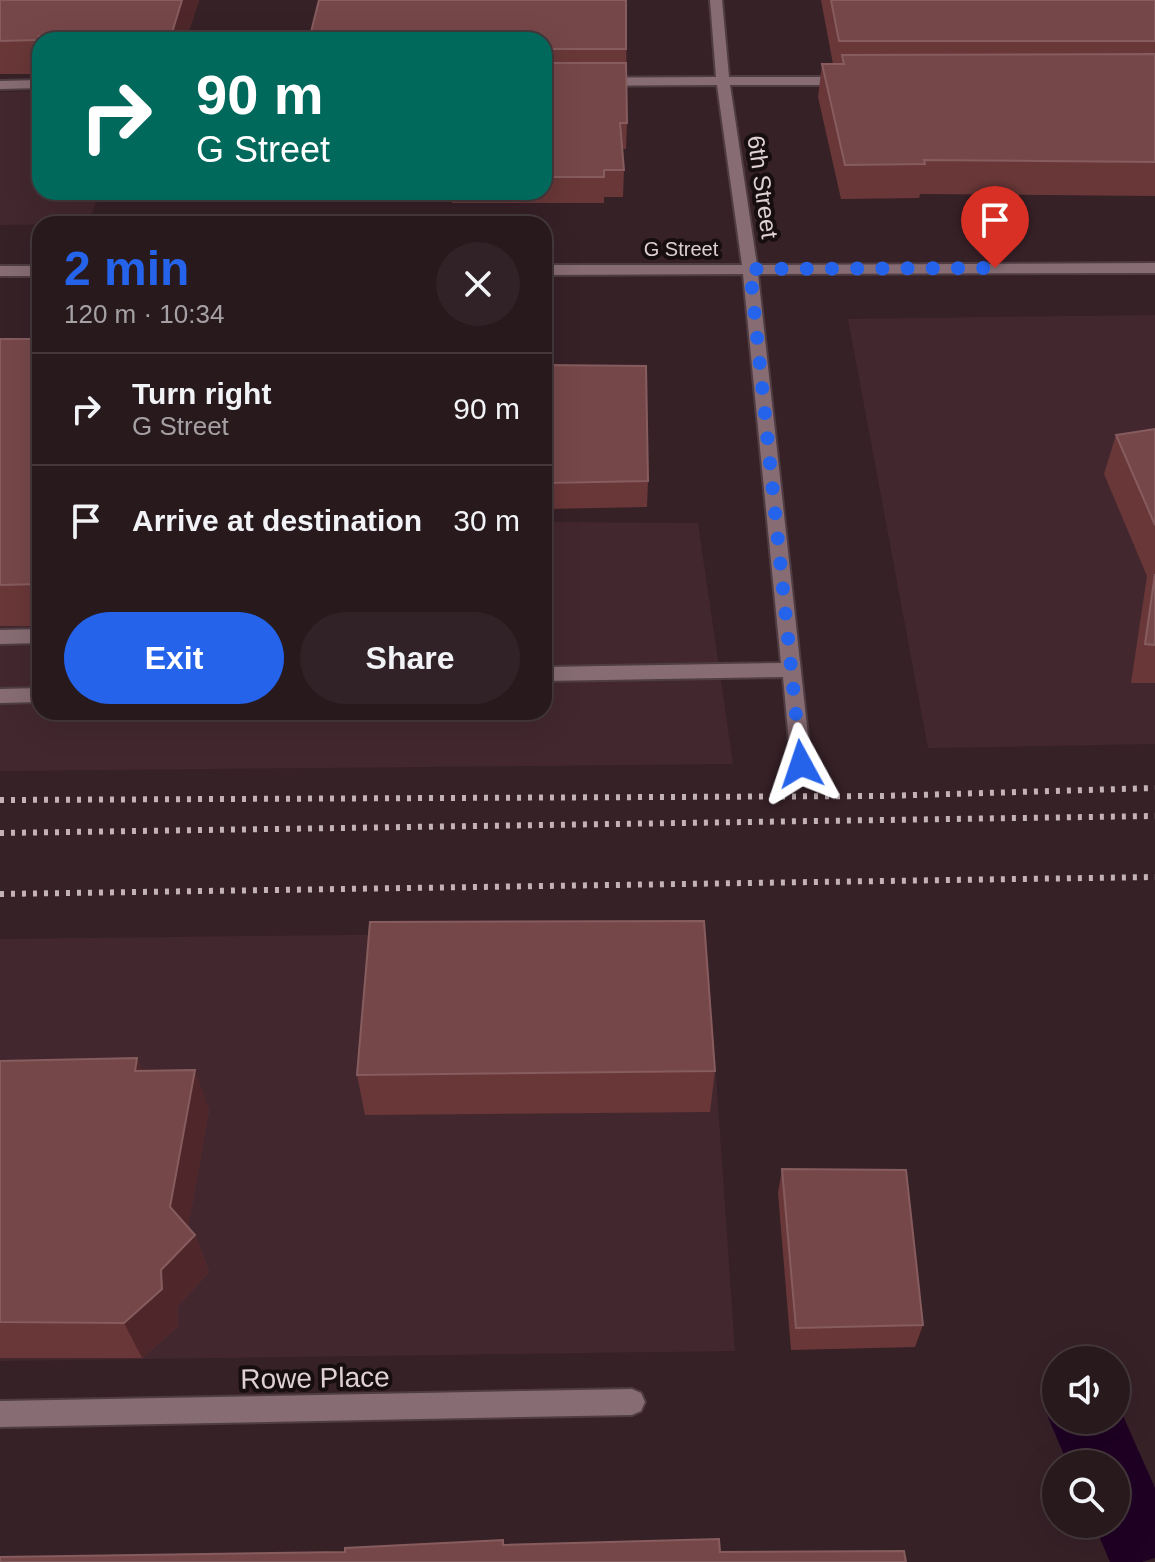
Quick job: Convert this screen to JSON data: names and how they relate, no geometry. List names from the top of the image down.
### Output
{
  "streets": {
    "street": ["6th Street", "G Street", "Rowe Place"]
  },
  "crossings": [
    ["6th Street", "G Street"]
  ],
  "page": {
    "turn": ["90 m", "G Street"],
    "heading": ["2 min", "120 m · 10:34"],
    "list": [
      {
        "name": "Turn right",
        "note": "G Street",
        "value": "90 m"
      },
      {
        "name": "Arrive at destination",
        "value": "30 m"
      }
    ],
    "buttons": ["Exit", "Share"]
  }
}
